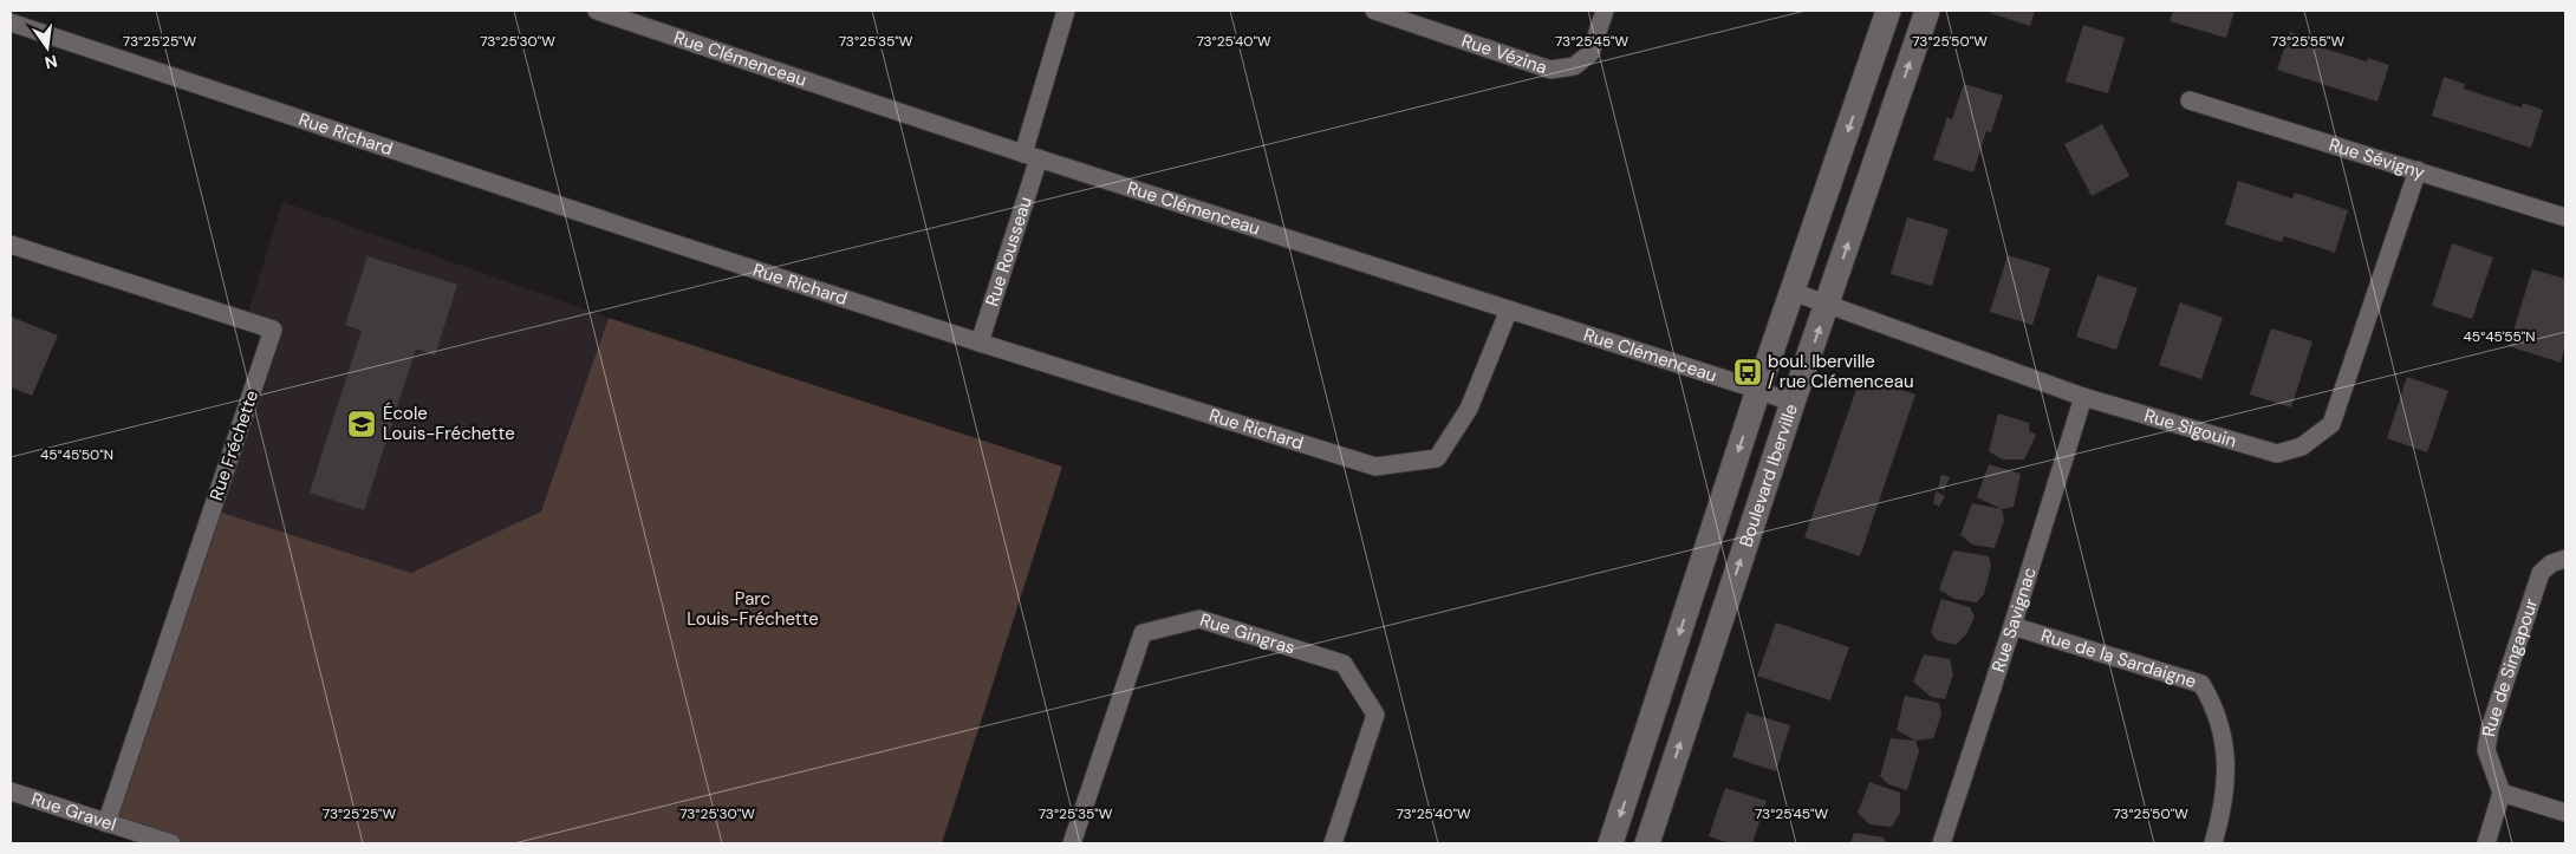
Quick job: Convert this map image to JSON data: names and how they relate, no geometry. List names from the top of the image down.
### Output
{
  "streets": {
    "street": [
      "Rue Vézina",
      "Rue Clémenceau",
      "Rue Richard",
      "Rue Sévigny",
      "Rue Rousseau",
      "Rue Sigouin",
      "Rue Fréchette",
      "Boulevard Iberville",
      "Rue Savignac",
      "Rue Gingras",
      "Rue de la Sardaigne",
      "Rue de Singapour",
      "Rue Gravel"
    ]
  },
  "crossings": [
    ["Rue Clémenceau", "Rue Richard"],
    ["Rue Clémenceau", "Rue Rousseau"],
    ["Rue Clémenceau", "Boulevard Iberville"],
    ["Rue Richard", "Rue Rousseau"],
    ["Rue Sévigny", "Rue Sigouin"],
    ["Rue Sigouin", "Boulevard Iberville"],
    ["Rue Sigouin", "Rue Savignac"],
    ["Rue Fréchette", "Rue Gravel"],
    ["Rue Savignac", "Rue de la Sardaigne"]
  ],
  "parks": ["Parc Louis-Fréchette"],
  "places": {
    "bus stop": ["boul. Iberville / rue Clémenceau"],
    "school or university": ["École Louis-Fréchette"]
  },
  "north": "bottom",
  "coordinates": [
    "73°25'45\"W",
    "73°25'25\"W",
    "73°25'30\"W",
    "73°25'35\"W",
    "73°25'40\"W",
    "73°25'50\"W",
    "73°25'55\"W",
    "45°45'55\"N",
    "45°45'50\"N"
  ]
}
